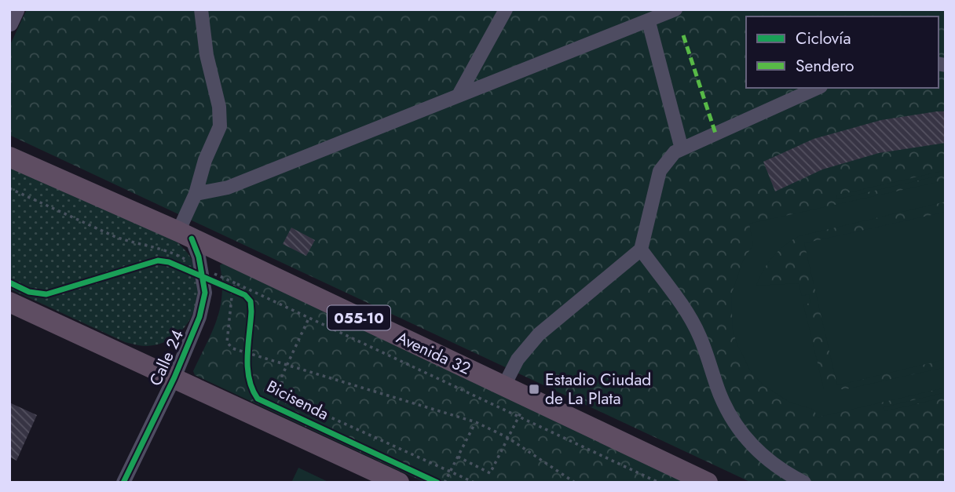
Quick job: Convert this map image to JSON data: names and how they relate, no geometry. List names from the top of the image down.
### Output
{
  "streets": {
    "highway": ["055-10", "Avenida 32"],
    "street": ["Calle 24"],
    "cycle path": ["Bicisenda"]
  },
  "crossings": [
    ["Avenida 32", "Calle 24"]
  ],
  "places": {
    "transit": ["Estadio Ciudad de La Plata"]
  },
  "legend": ["Ciclovía", "Sendero"]
}
